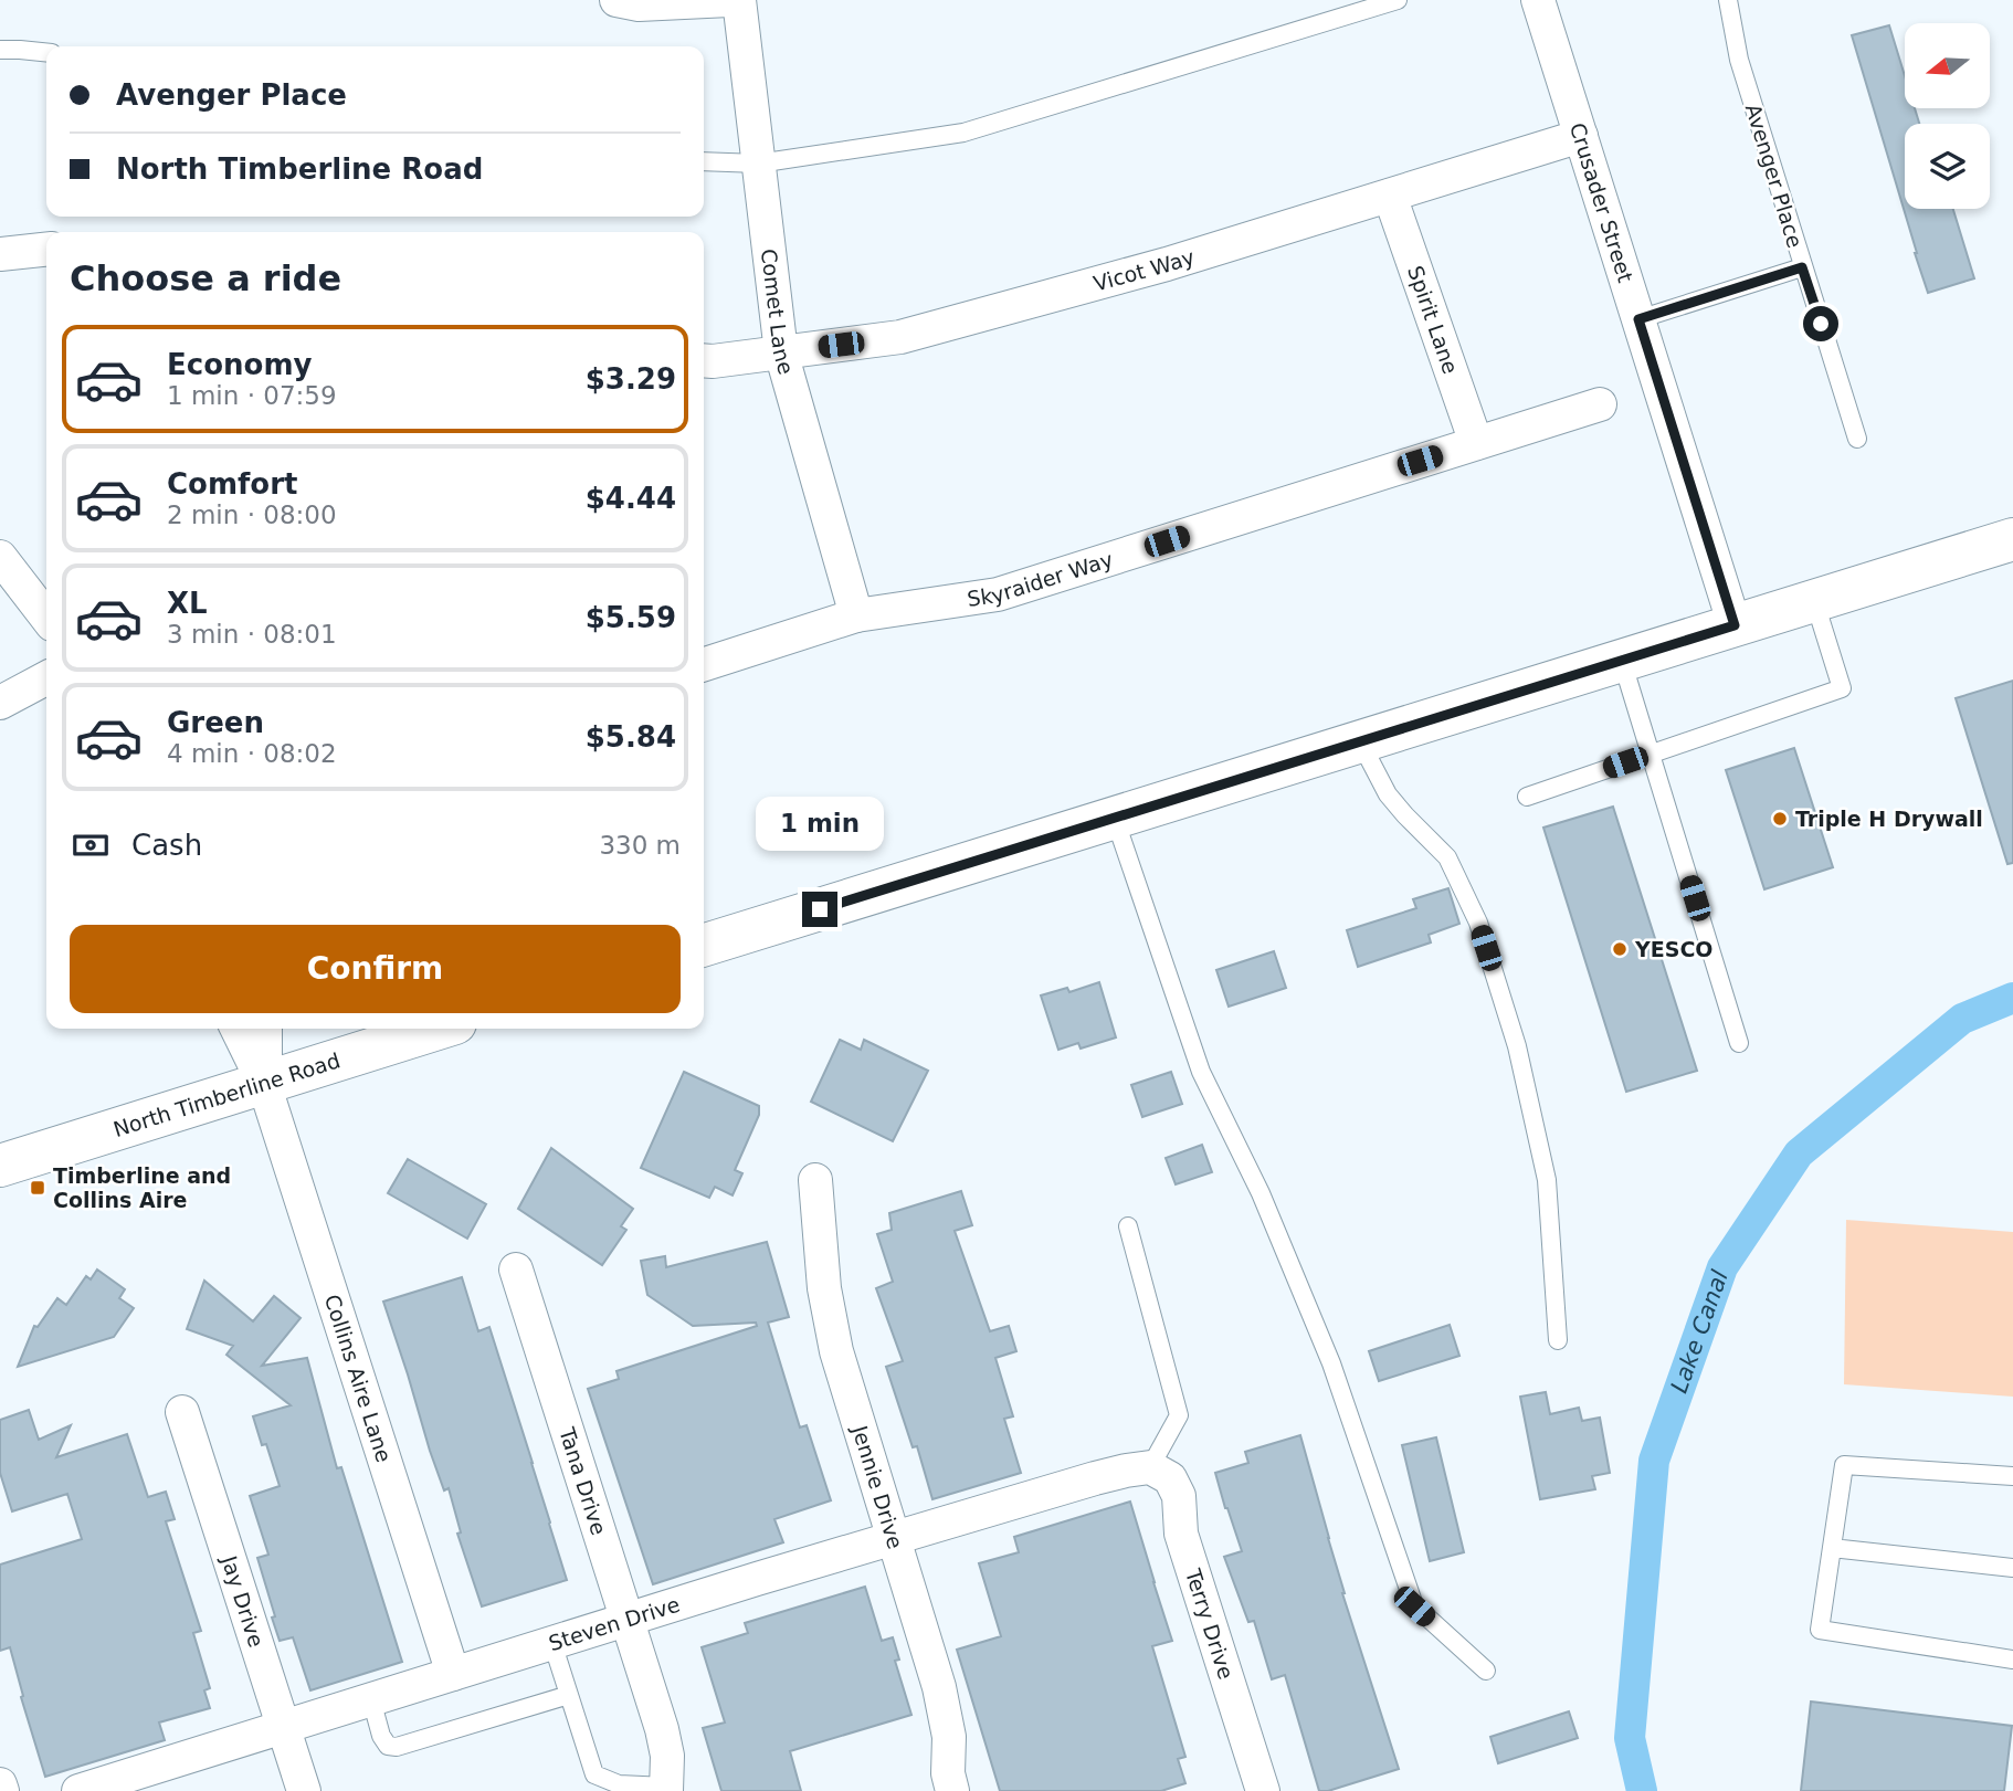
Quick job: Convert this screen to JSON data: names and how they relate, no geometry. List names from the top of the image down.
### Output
{
  "streets": {
    "main road": ["North Timberline Road"],
    "street": [
      "Crusader Street",
      "Vicot Way",
      "Comet Lane",
      "Spirit Lane",
      "Skyraider Way",
      "Collins Aire Lane",
      "Tana Drive",
      "Jennie Drive",
      "Jay Drive",
      "Steven Drive",
      "Terry Drive"
    ],
    "lane": ["Avenger Place"]
  },
  "crossings": [
    ["Crusader Street", "Vicot Way"],
    ["Vicot Way", "Comet Lane"],
    ["Vicot Way", "Spirit Lane"],
    ["Comet Lane", "Skyraider Way"],
    ["Spirit Lane", "Skyraider Way"],
    ["North Timberline Road", "Collins Aire Lane"],
    ["Collins Aire Lane", "Steven Drive"],
    ["Tana Drive", "Steven Drive"],
    ["Jennie Drive", "Steven Drive"],
    ["Jay Drive", "Steven Drive"],
    ["Steven Drive", "Terry Drive"]
  ],
  "water": ["Lake Canal"],
  "places": {
    "other": ["Triple H Drywall", "YESCO"],
    "transit": ["Timberline and Collins Aire"]
  },
  "north": "left",
  "page": {
    "banner": ["Avenger Place", "North Timberline Road"],
    "heading": "Choose a ride",
    "list": [
      {
        "name": "Economy",
        "note": "1 min · 07:59",
        "value": "$3.29"
      },
      {
        "name": "Comfort",
        "note": "2 min · 08:00",
        "value": "$4.44"
      },
      {
        "name": "XL",
        "note": "3 min · 08:01",
        "value": "$5.59"
      },
      {
        "name": "Green",
        "note": "4 min · 08:02",
        "value": "$5.84"
      }
    ],
    "bubble": "1 min",
    "pay": ["Cash", "330 m"],
    "buttons": "Confirm"
  }
}
